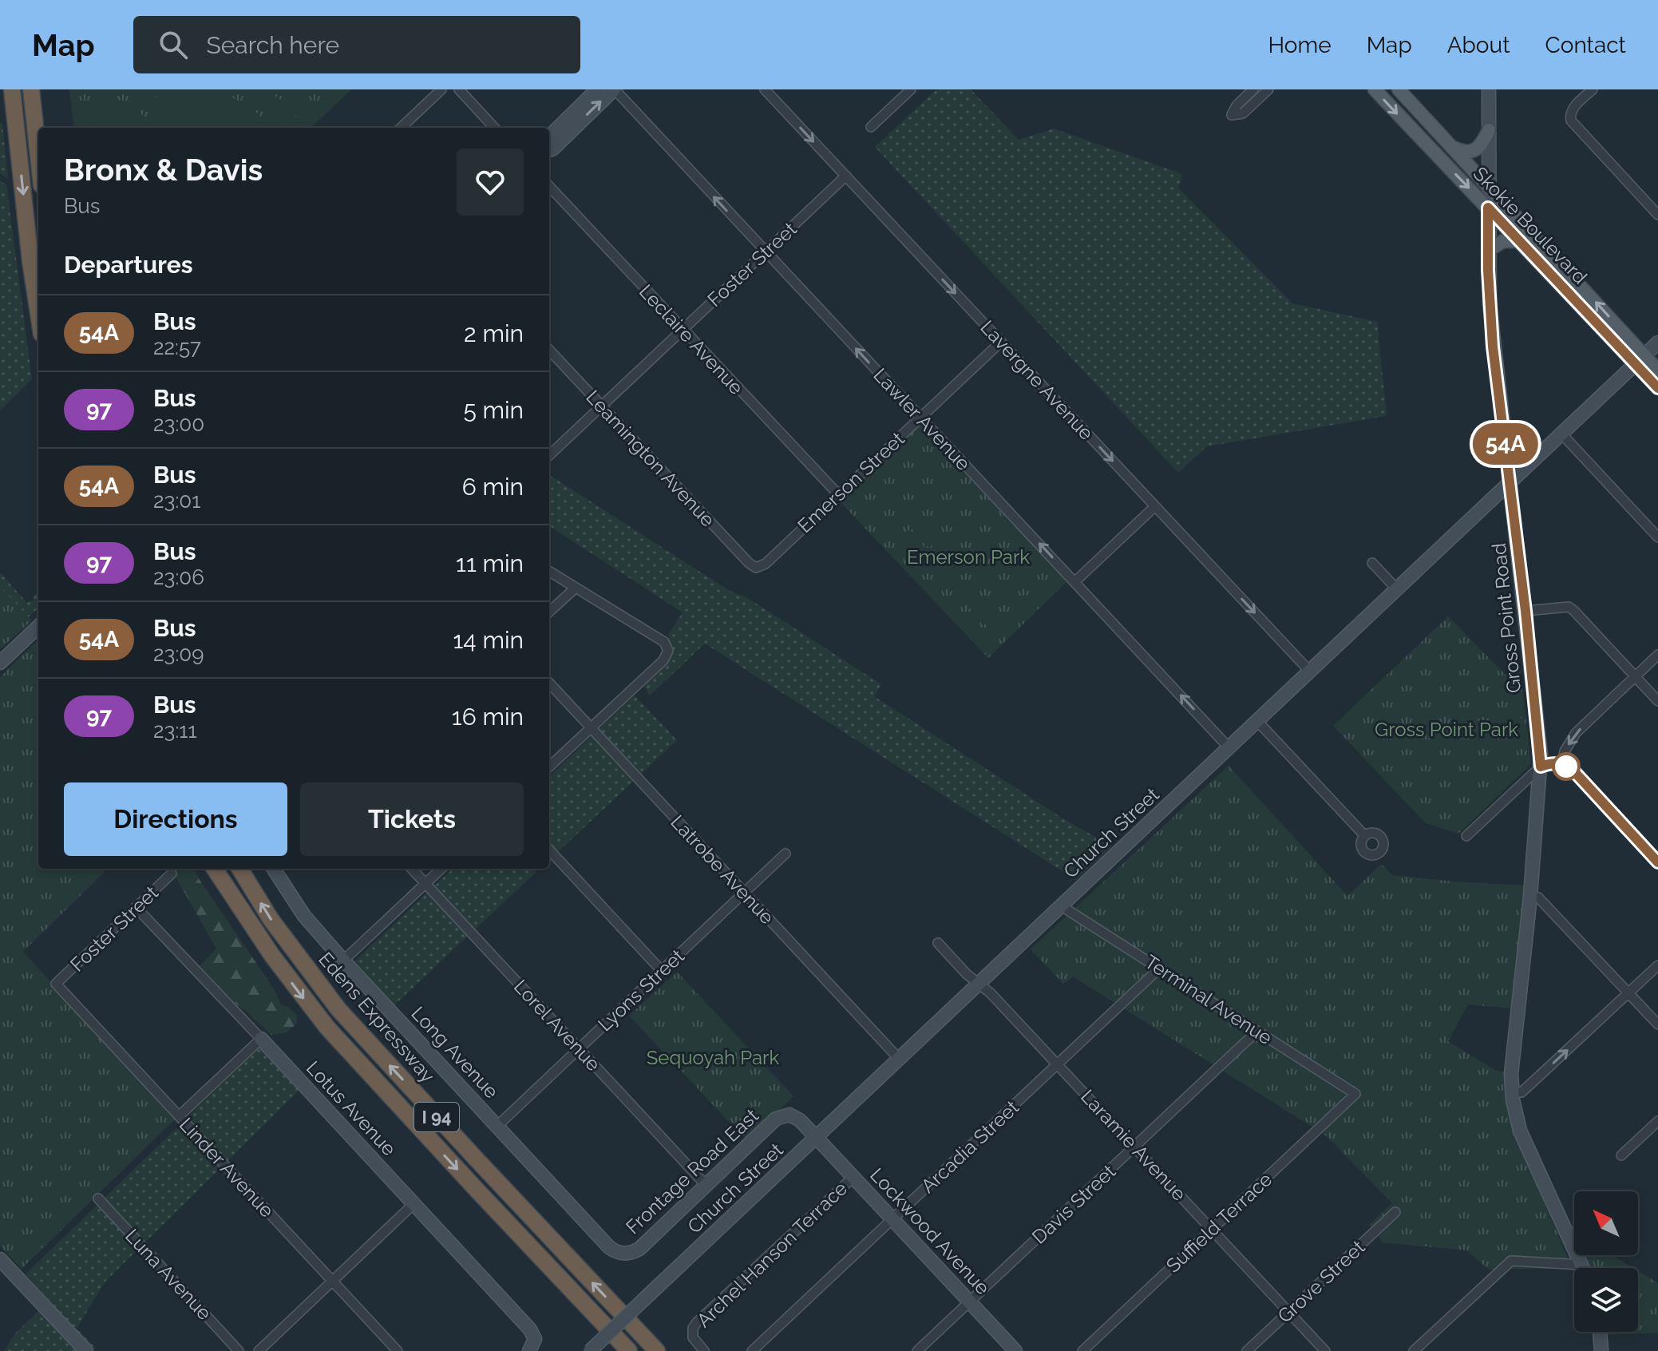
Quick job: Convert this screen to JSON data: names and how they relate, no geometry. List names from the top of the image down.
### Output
{
  "streets": {
    "highway": ["Edens Expressway", "I 94"],
    "main road": ["Skokie Boulevard"],
    "street": [
      "Foster Street",
      "Leclaire Avenue",
      "Lavergne Avenue",
      "Lawler Avenue",
      "Leamington Avenue",
      "Emerson Street",
      "Gross Point Road",
      "Church Street",
      "Latrobe Avenue",
      "Lyons Street",
      "Terminal Avenue",
      "Lorel Avenue",
      "Long Avenue",
      "Lotus Avenue",
      "Laramie Avenue",
      "Arcadia Street",
      "Linder Avenue",
      "Frontage Road East",
      "Davis Street",
      "Suffield Terrace",
      "Lockwood Avenue",
      "Archel Hanson Terrace",
      "Luna Avenue",
      "Grove Street"
    ]
  },
  "crossings": [
    ["Skokie Boulevard", "Gross Point Road"],
    ["Skokie Boulevard", "Church Street"],
    ["Foster Street", "Leclaire Avenue"],
    ["Foster Street", "Lavergne Avenue"],
    ["Foster Street", "Lawler Avenue"],
    ["Foster Street", "Leamington Avenue"],
    ["Foster Street", "Lotus Avenue"],
    ["Foster Street", "Linder Avenue"],
    ["Leclaire Avenue", "Emerson Street"],
    ["Lavergne Avenue", "Emerson Street"],
    ["Lavergne Avenue", "Church Street"],
    ["Lawler Avenue", "Emerson Street"],
    ["Lawler Avenue", "Church Street"],
    ["Leamington Avenue", "Emerson Street"],
    ["Gross Point Road", "Church Street"],
    ["Church Street", "Latrobe Avenue"],
    ["Church Street", "Terminal Avenue"],
    ["Church Street", "Laramie Avenue"],
    ["Church Street", "Frontage Road East"],
    ["Church Street", "Lockwood Avenue"],
    ["Latrobe Avenue", "Lyons Street"],
    ["Lyons Street", "Lorel Avenue"],
    ["Lyons Street", "Long Avenue"],
    ["Terminal Avenue", "Arcadia Street"],
    ["Terminal Avenue", "Davis Street"],
    ["Terminal Avenue", "Suffield Terrace"],
    ["Lorel Avenue", "Frontage Road East"],
    ["Long Avenue", "Frontage Road East"],
    ["Laramie Avenue", "Arcadia Street"],
    ["Laramie Avenue", "Davis Street"],
    ["Laramie Avenue", "Suffield Terrace"],
    ["Laramie Avenue", "Grove Street"],
    ["Arcadia Street", "Lockwood Avenue"],
    ["Frontage Road East", "Lockwood Avenue"],
    ["Davis Street", "Lockwood Avenue"],
    ["Lockwood Avenue", "Archel Hanson Terrace"]
  ],
  "one_way": ["Lavergne Avenue", "Lawler Avenue"],
  "parks": ["Emerson Park", "Gross Point Park", "Sequoyah Park"],
  "lines": ["bus line 54A"],
  "north": "top left",
  "page": {
    "header": "Map",
    "search": "Search here",
    "nav": [
      "Home",
      "Map",
      "About",
      "Contact"
    ],
    "on_map": "54A",
    "heading": [
      ["Bronx & Davis", "Bus"],
      "Departures"
    ],
    "list": [
      {
        "mark": "54A",
        "name": "Bus",
        "note": "22:57",
        "value": "2 min"
      },
      {
        "mark": "97",
        "name": "Bus",
        "note": "23:00",
        "value": "5 min"
      },
      {
        "mark": "54A",
        "name": "Bus",
        "note": "23:01",
        "value": "6 min"
      },
      {
        "mark": "97",
        "name": "Bus",
        "note": "23:06",
        "value": "11 min"
      },
      {
        "mark": "54A",
        "name": "Bus",
        "note": "23:09",
        "value": "14 min"
      },
      {
        "mark": "97",
        "name": "Bus",
        "note": "23:11",
        "value": "16 min"
      }
    ],
    "buttons": ["Directions", "Tickets"]
  }
}
